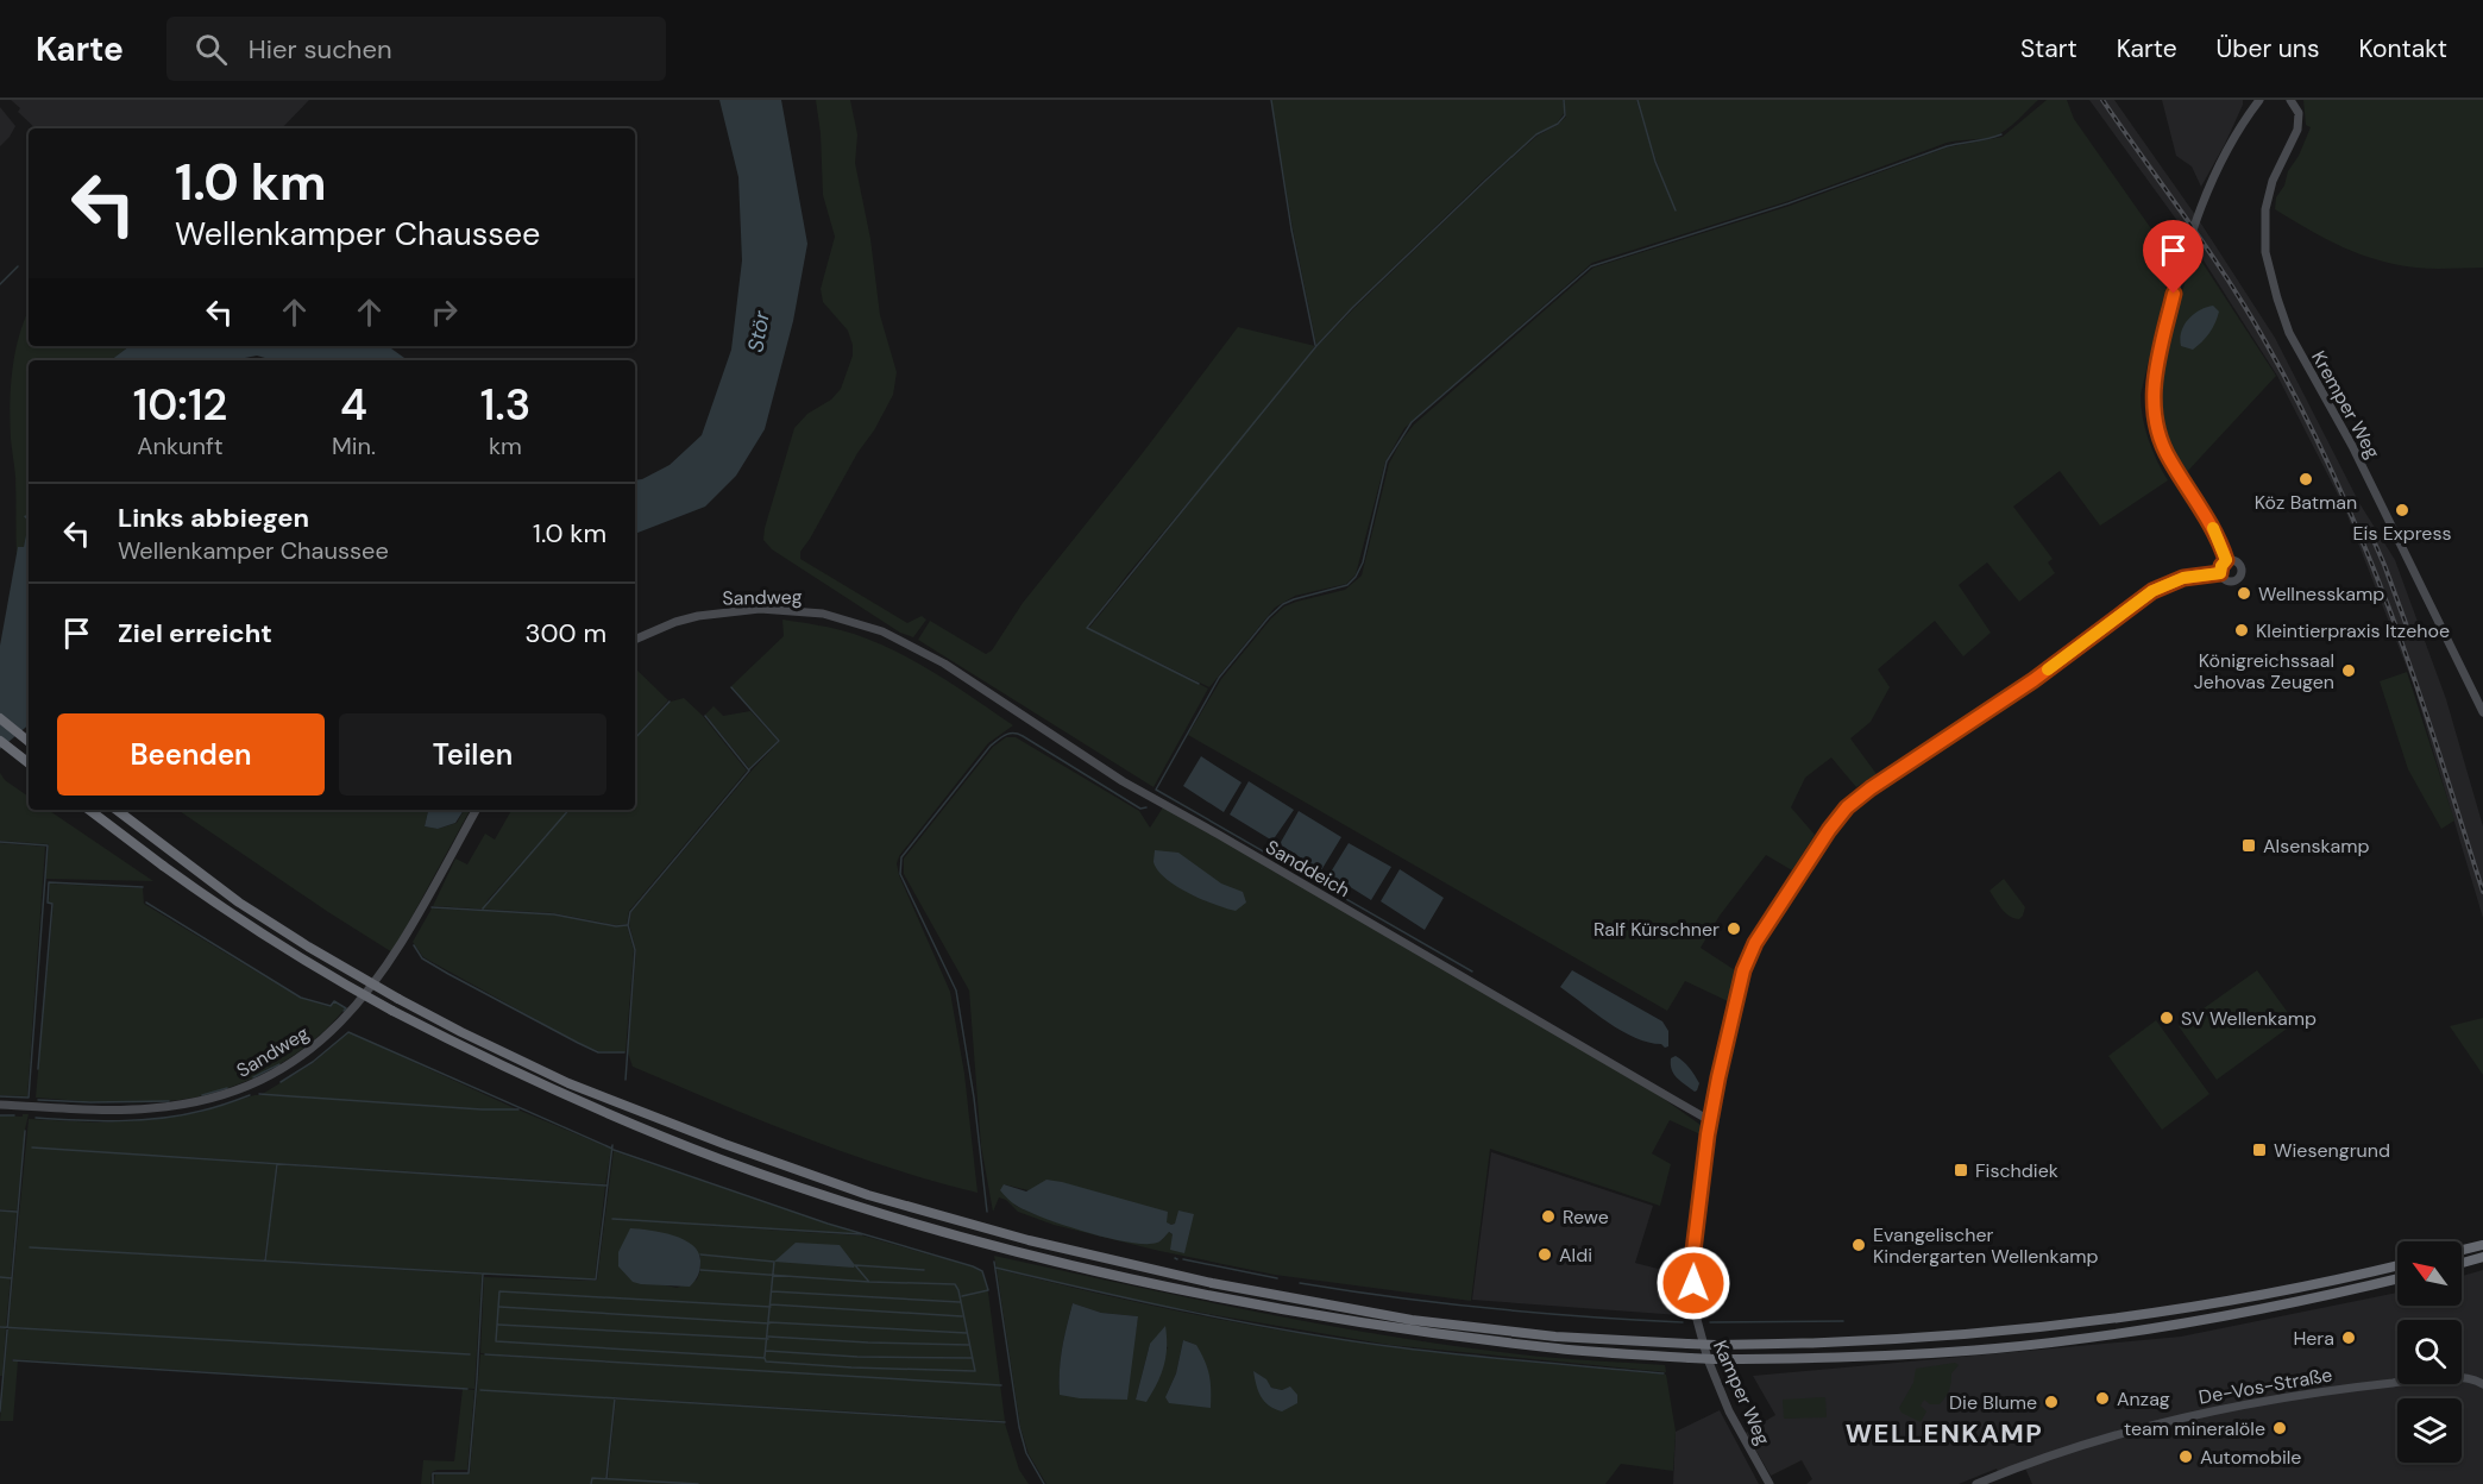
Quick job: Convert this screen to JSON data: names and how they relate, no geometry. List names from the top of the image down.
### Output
{
  "streets": {
    "street": [
      "Kremper Weg",
      "Sandweg",
      "Sanddeich",
      "De-Vos-Straße",
      "Kamper Weg"
    ]
  },
  "crossings": [
    ["Sandweg", "Sanddeich"],
    ["Sanddeich", "Kamper Weg"]
  ],
  "districts": ["WELLENKAMP"],
  "water": ["Stör"],
  "places": {
    "other": [
      "Köz Batman",
      "Eis Express",
      "Wellnesskamp",
      "Kleintierpraxis Itzehoe",
      "Königreichssaal Jehovas Zeugen",
      "Ralf Kürschner",
      "SV Wellenkamp",
      "Rewe",
      "Evangelischer Kindergarten Wellenkamp",
      "Aldi",
      "Hera",
      "Anzag",
      "Die Blume",
      "team mineralöle",
      "Automobile"
    ],
    "transit": ["Alsenskamp", "Wiesengrund", "Fischdiek"]
  },
  "north": "top left",
  "page": {
    "header": "Karte",
    "search": "Hier suchen",
    "nav": [
      "Start",
      "Karte",
      "Über uns",
      "Kontakt"
    ],
    "turn": ["1.0 km", "Wellenkamper Chaussee"],
    "eta": [
      "10:12",
      "Ankunft",
      "4",
      "Min.",
      "1.3",
      "km"
    ],
    "list": [
      {
        "name": "Links abbiegen",
        "note": "Wellenkamper Chaussee",
        "value": "1.0 km"
      },
      {
        "name": "Ziel erreicht",
        "value": "300 m"
      }
    ],
    "buttons": ["Beenden", "Teilen"]
  }
}
